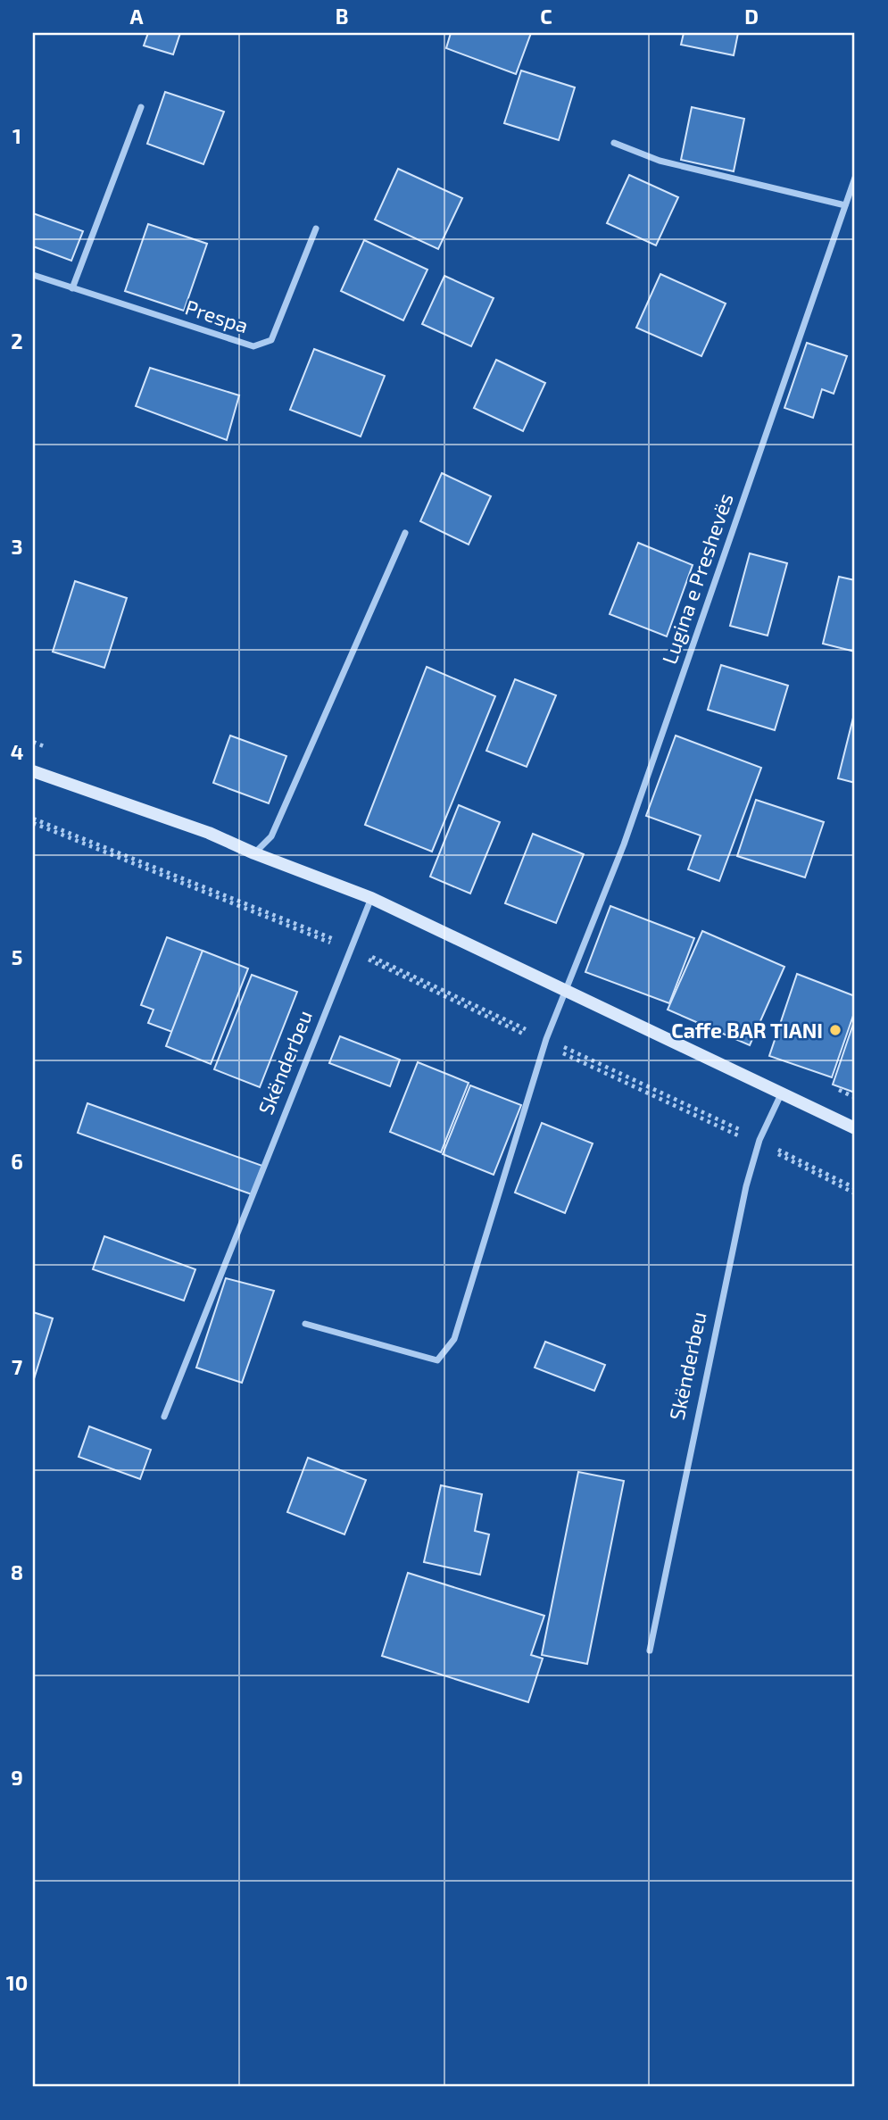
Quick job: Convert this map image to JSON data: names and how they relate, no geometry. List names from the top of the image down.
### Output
{
  "streets": {
    "street": ["Prespa", "Lugina e Preshevës", "Skënderbeu"]
  },
  "places": ["Caffe BAR TIANI"],
  "grid": {
    "columns": [
      "A",
      "B",
      "C",
      "D"
    ],
    "rows": [
      "1",
      "2",
      "3",
      "4",
      "5",
      "6",
      "7",
      "8",
      "9",
      "10"
    ]
  }
}
